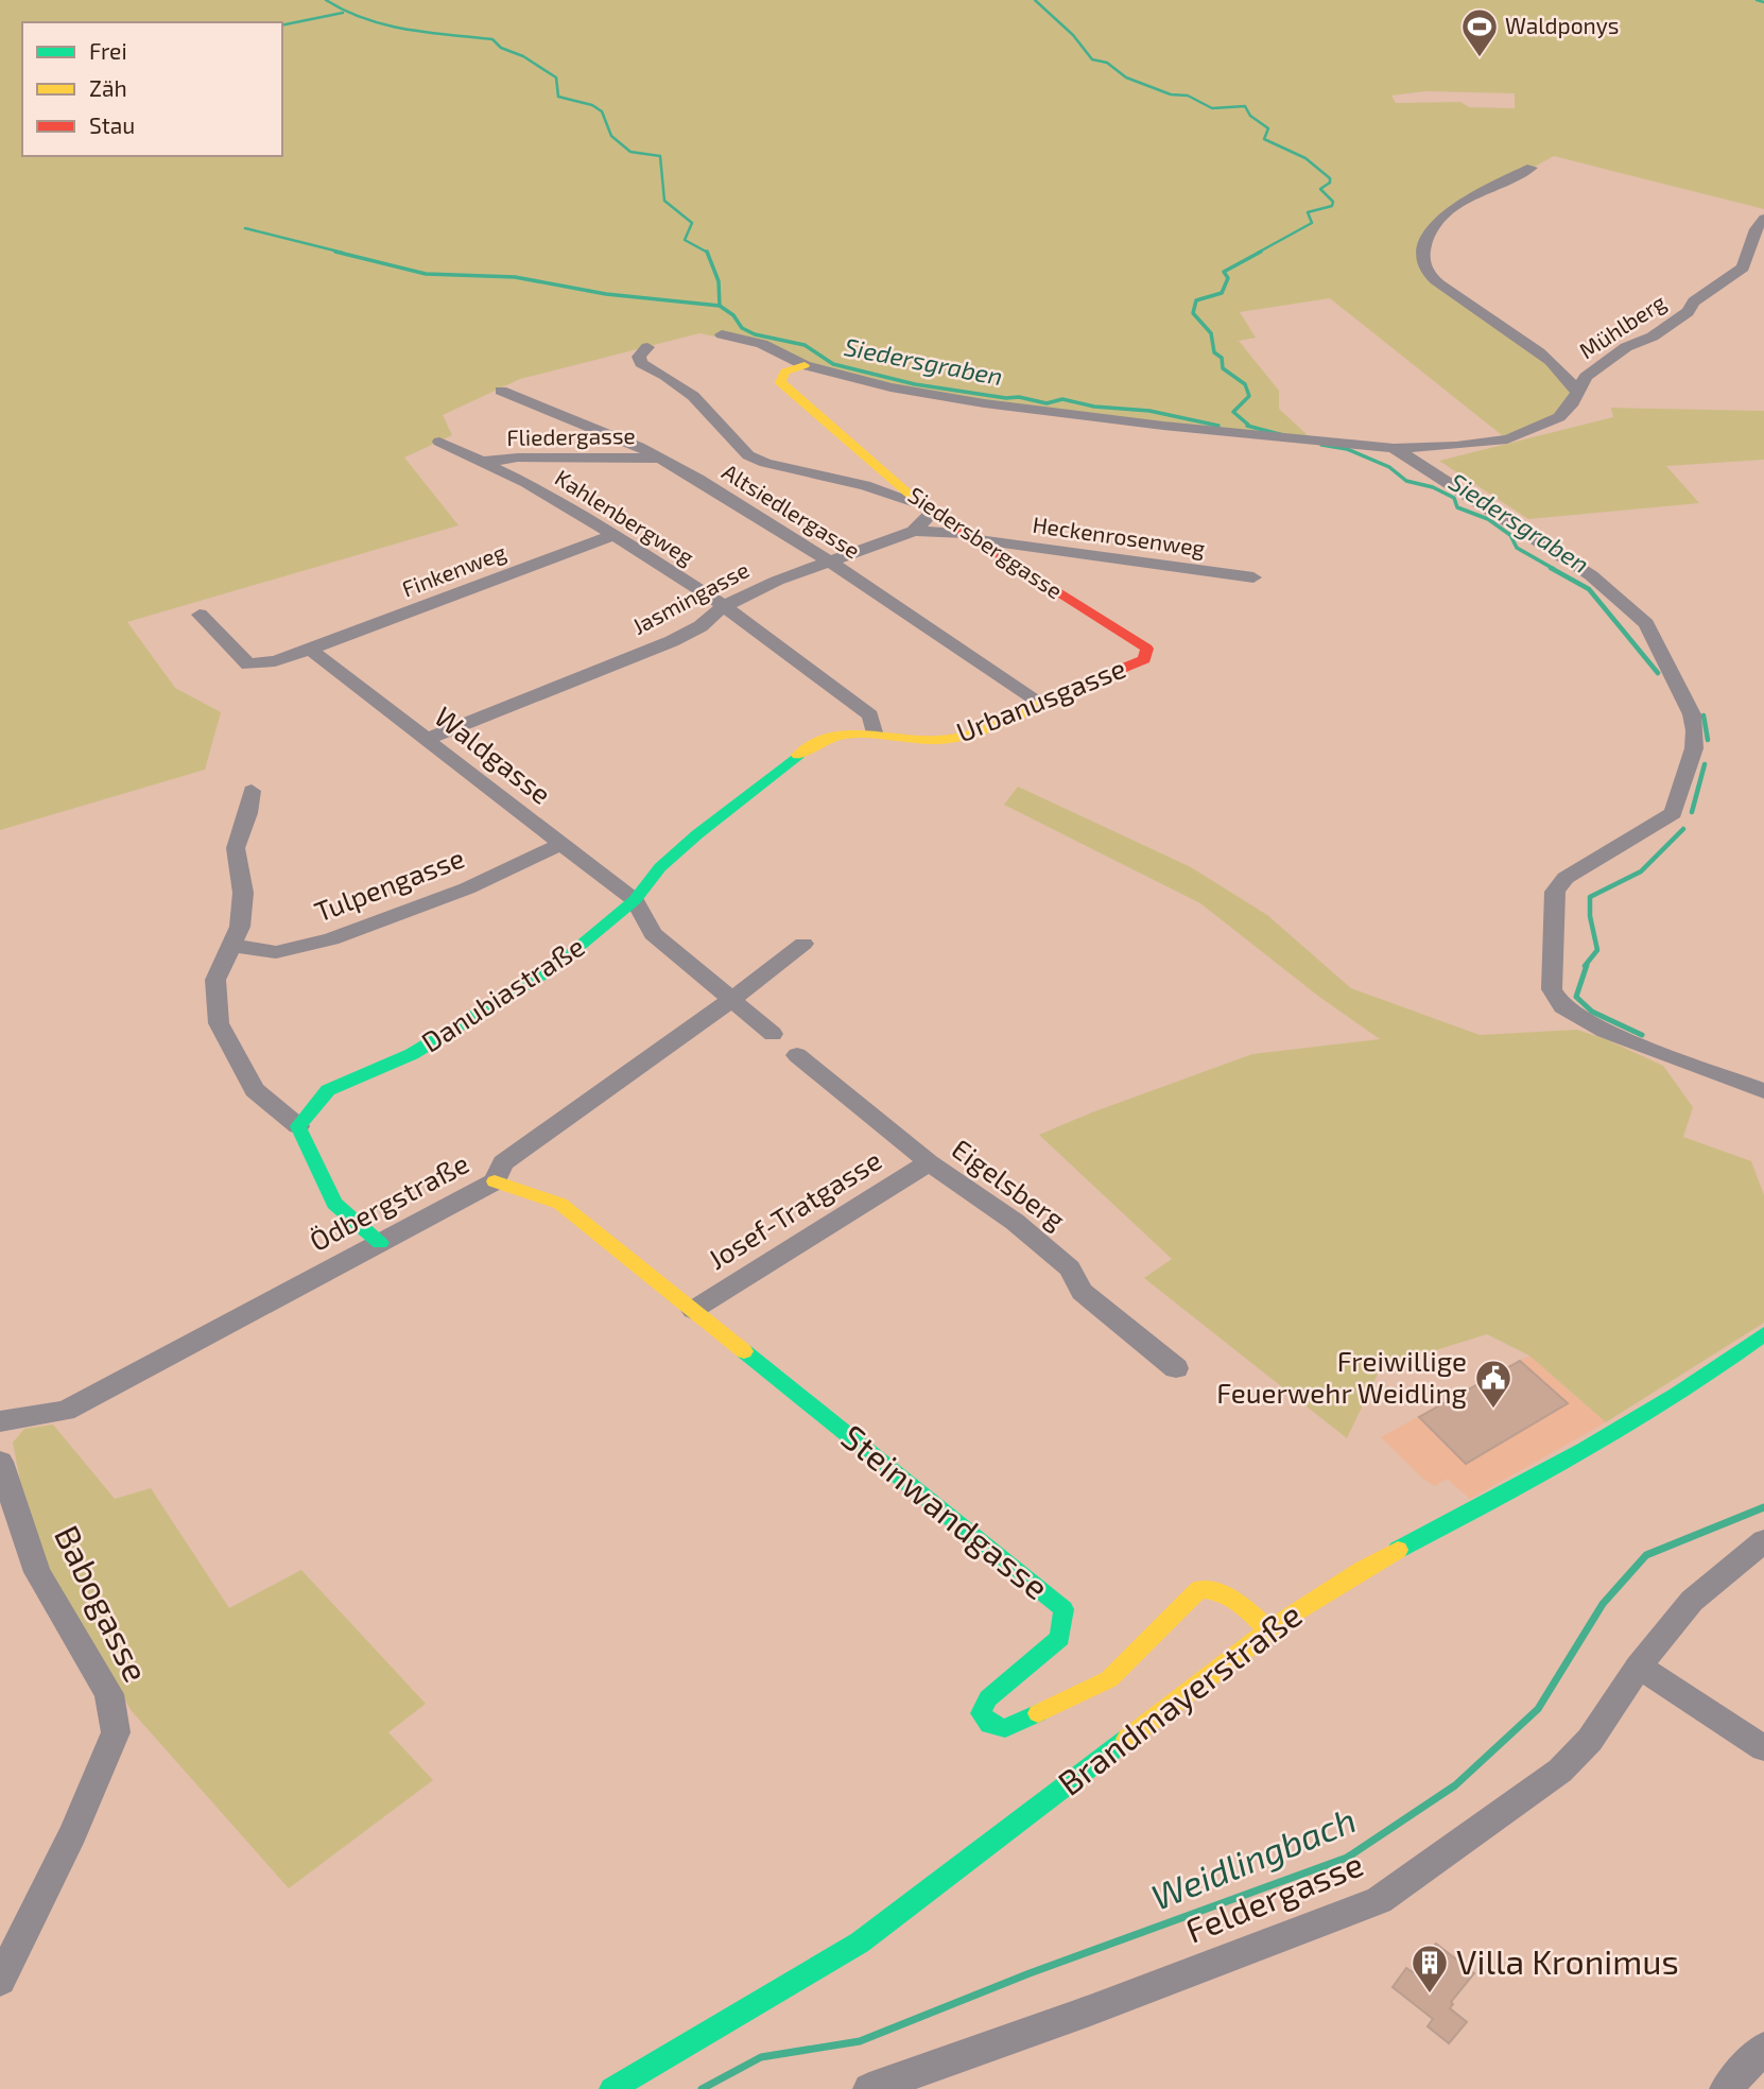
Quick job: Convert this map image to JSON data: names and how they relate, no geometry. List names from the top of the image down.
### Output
{
  "streets": {
    "street": [
      "Mühlberg",
      "Fliedergasse",
      "Altsiedlergasse",
      "Kahlenbergweg",
      "Heckenrosenweg",
      "Siedersberggasse",
      "Finkenweg",
      "Jasmingasse",
      "Urbanusgasse",
      "Waldgasse",
      "Tulpengasse",
      "Danubiastraße",
      "Eigelsberg",
      "Ödbergstraße",
      "Josef-Tratgasse",
      "Steinwandgasse",
      "Babogasse",
      "Brandmayerstraße",
      "Feldergasse"
    ]
  },
  "crossings": [
    ["Fliedergasse", "Altsiedlergasse"],
    ["Fliedergasse", "Kahlenbergweg"],
    ["Altsiedlergasse", "Jasmingasse"],
    ["Altsiedlergasse", "Urbanusgasse"],
    ["Kahlenbergweg", "Finkenweg"],
    ["Kahlenbergweg", "Jasmingasse"],
    ["Kahlenbergweg", "Danubiastraße"],
    ["Heckenrosenweg", "Siedersberggasse"],
    ["Heckenrosenweg", "Jasmingasse"],
    ["Siedersberggasse", "Jasmingasse"],
    ["Siedersberggasse", "Urbanusgasse"],
    ["Finkenweg", "Waldgasse"],
    ["Jasmingasse", "Waldgasse"],
    ["Urbanusgasse", "Danubiastraße"],
    ["Waldgasse", "Tulpengasse"],
    ["Waldgasse", "Danubiastraße"],
    ["Waldgasse", "Ödbergstraße"],
    ["Eigelsberg", "Josef-Tratgasse"],
    ["Ödbergstraße", "Steinwandgasse"],
    ["Josef-Tratgasse", "Steinwandgasse"],
    ["Steinwandgasse", "Brandmayerstraße"]
  ],
  "water": ["Siedersgraben", "Weidlingbach"],
  "places": {
    "sports": ["Waldponys"],
    "public building": ["Freiwillige Feuerwehr Weidling"],
    "building": ["Villa Kronimus"]
  },
  "legend": ["Frei", "Zäh", "Stau"]
}
